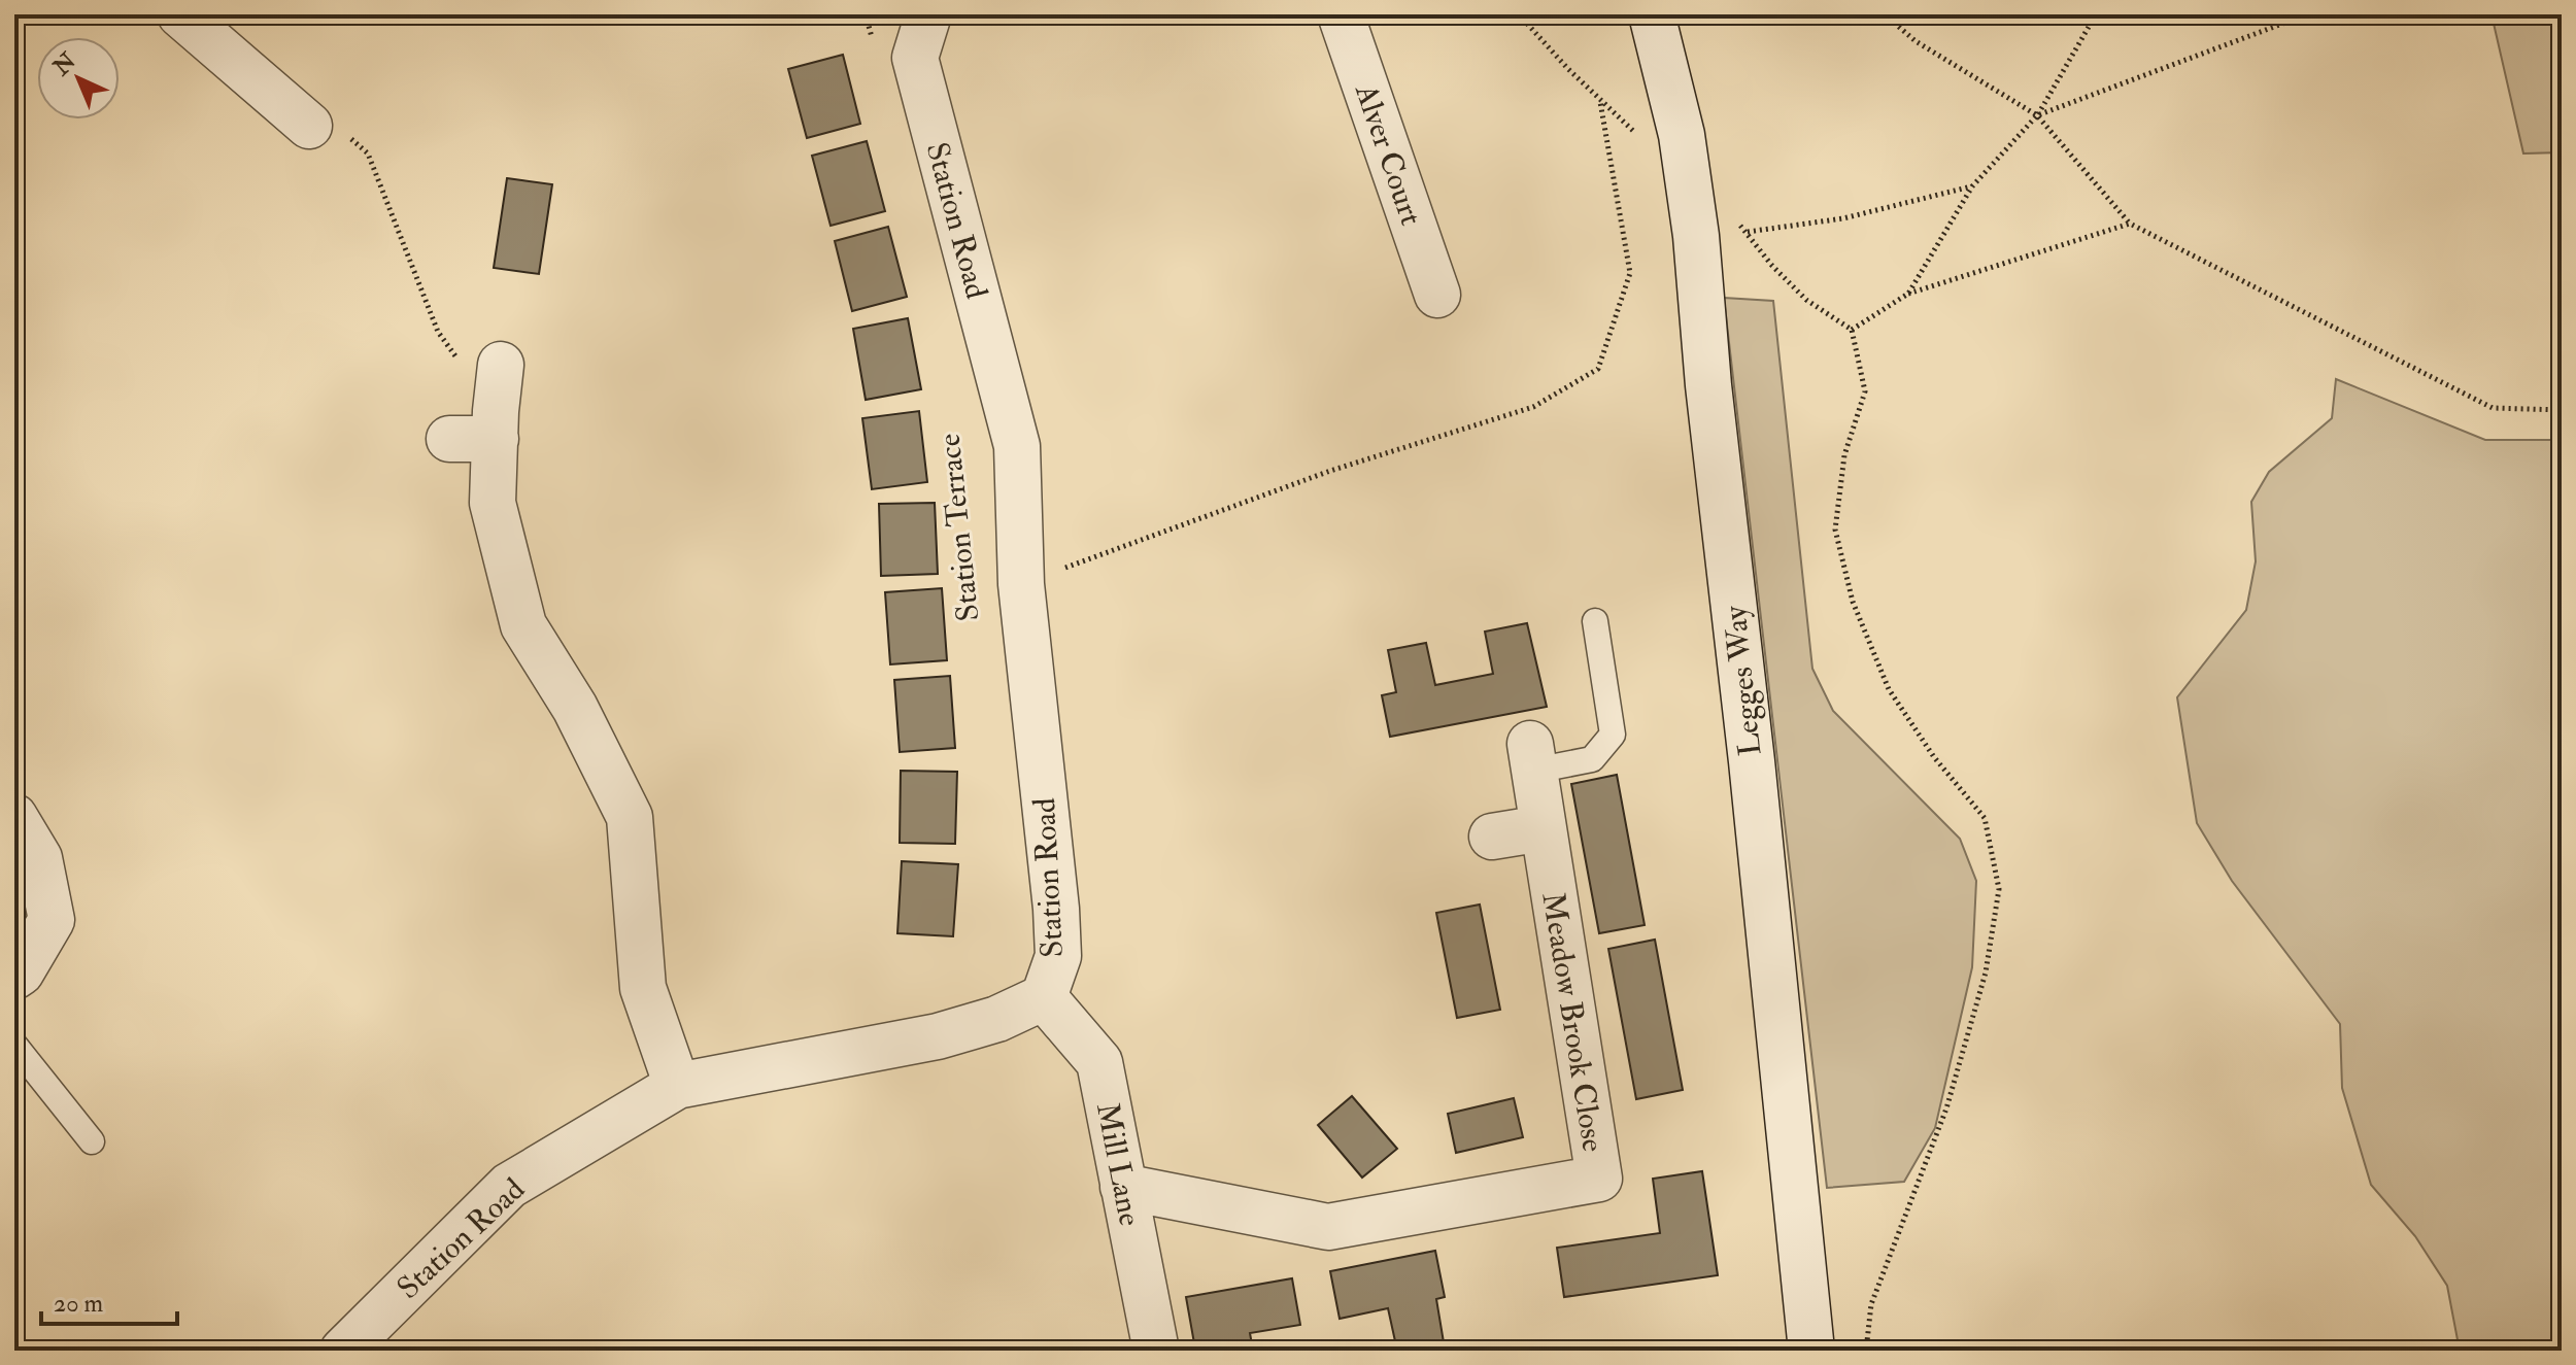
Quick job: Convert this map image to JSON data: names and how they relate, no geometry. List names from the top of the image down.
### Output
{
  "streets": {
    "street": [
      "Alver Court",
      "Station Road",
      "Legges Way",
      "Meadow Brook Close",
      "Mill Lane"
    ]
  },
  "crossings": [
    ["Station Road", "Mill Lane"],
    ["Meadow Brook Close", "Mill Lane"]
  ],
  "scale_bar": "20 m",
  "north": "top left"
}
